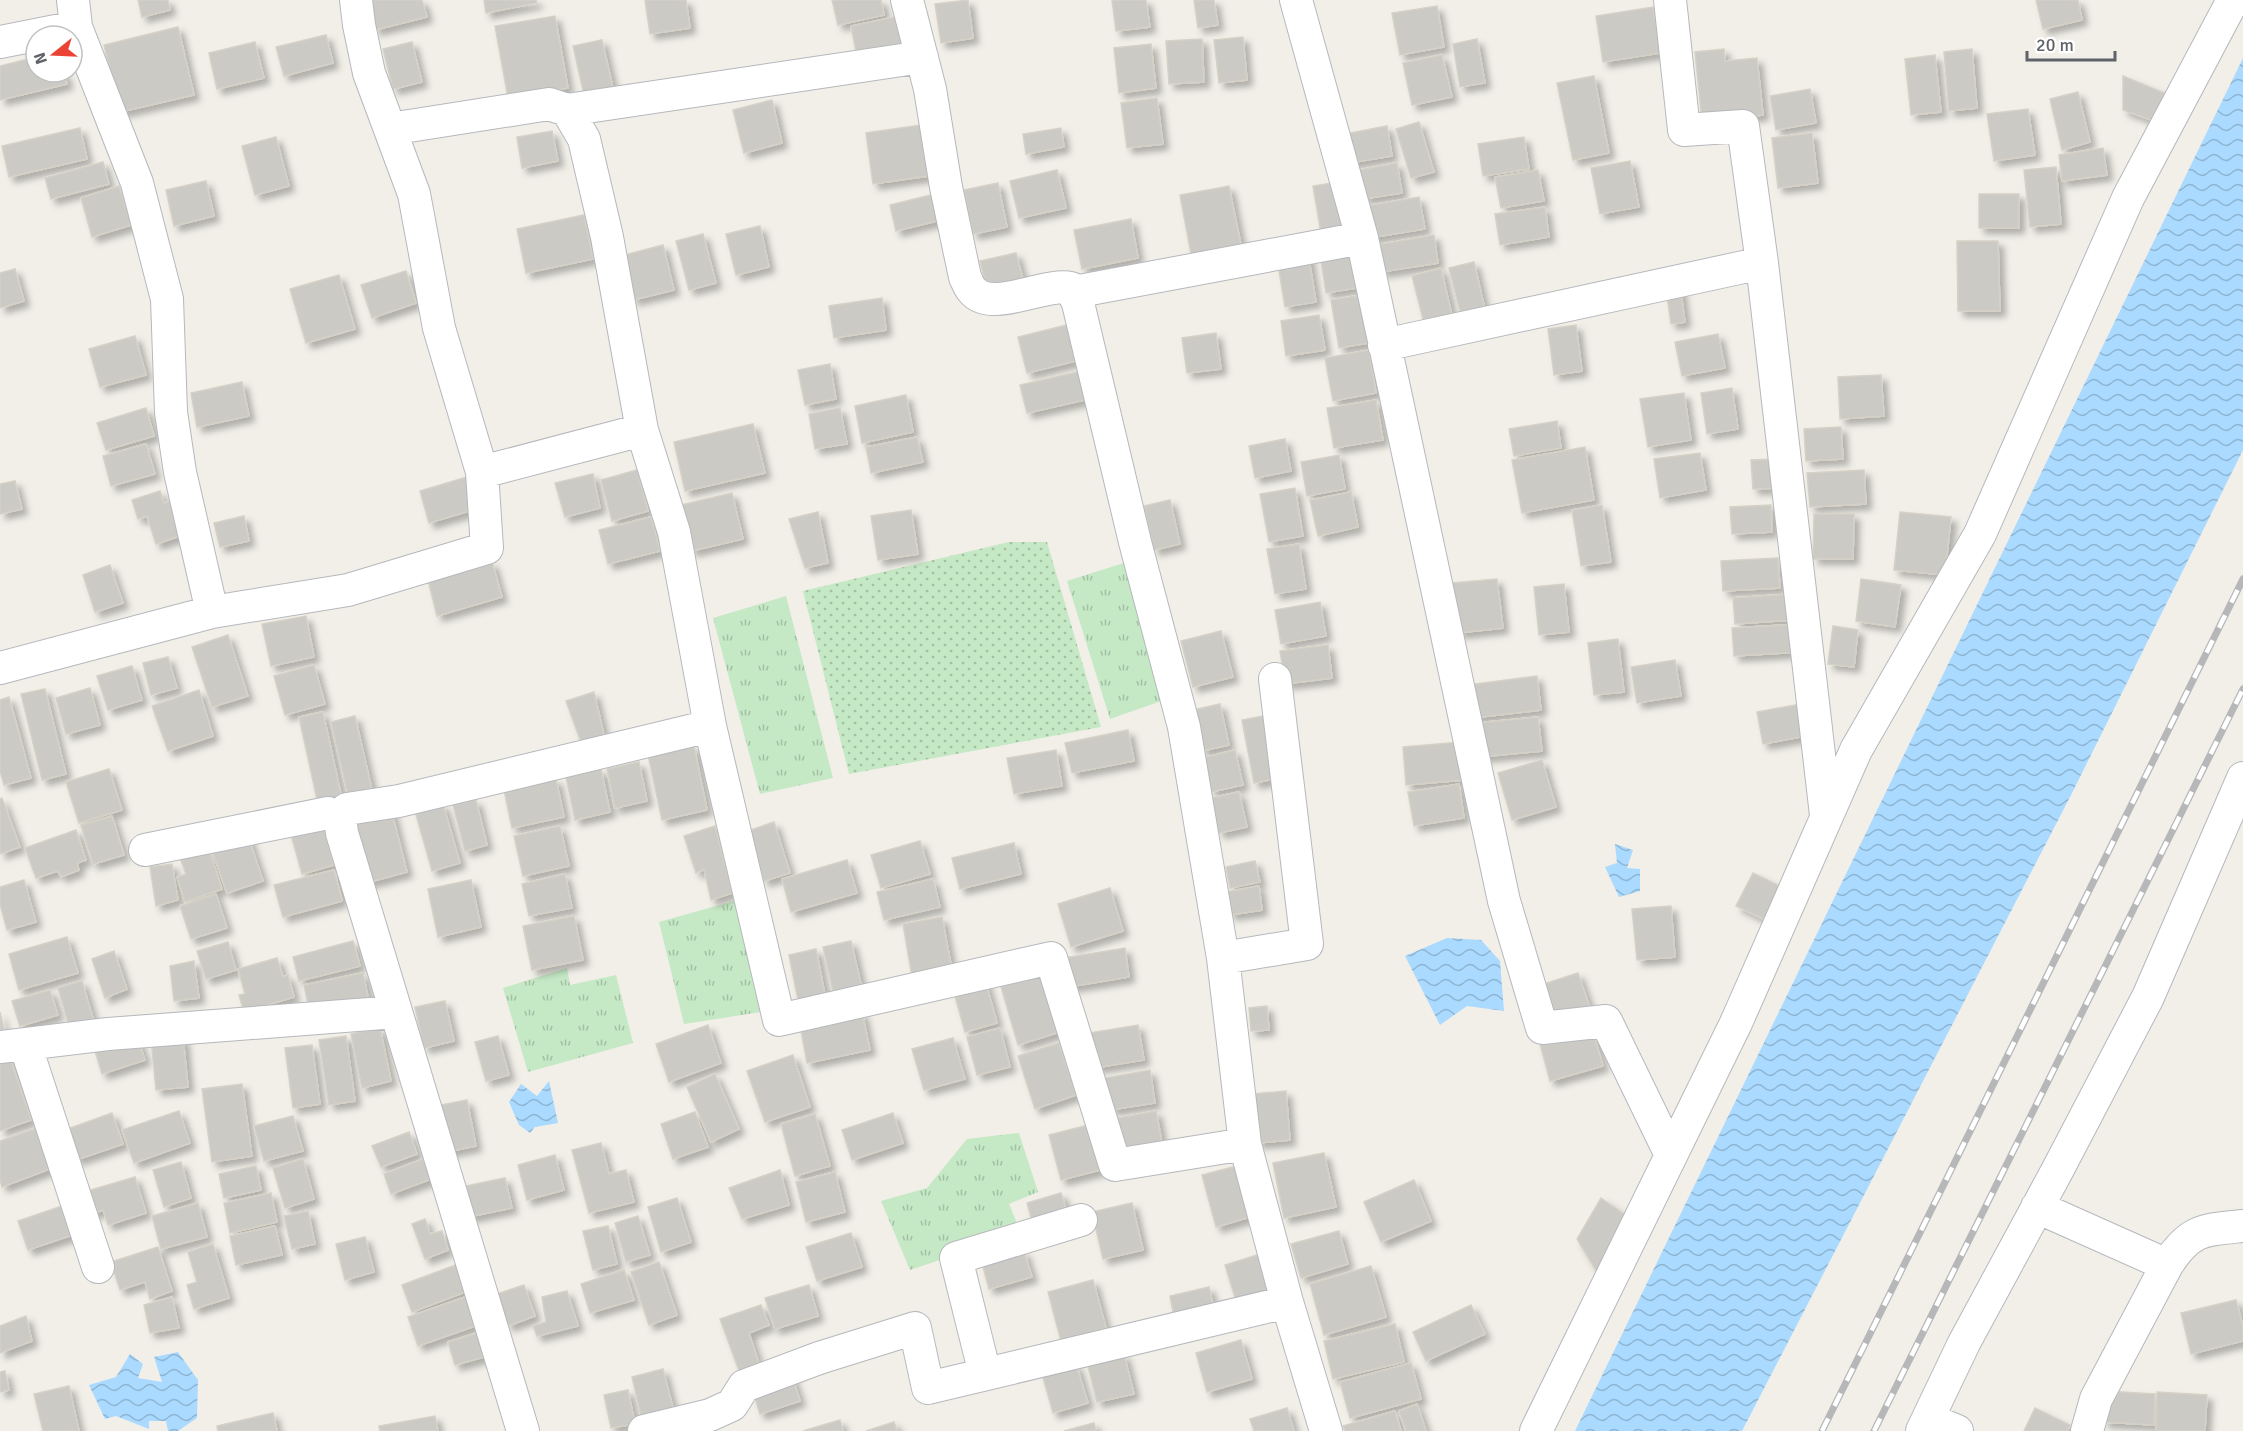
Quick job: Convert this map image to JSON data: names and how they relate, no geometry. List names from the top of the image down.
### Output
{
  "scale_bar": "20 m",
  "north": "left"
}
